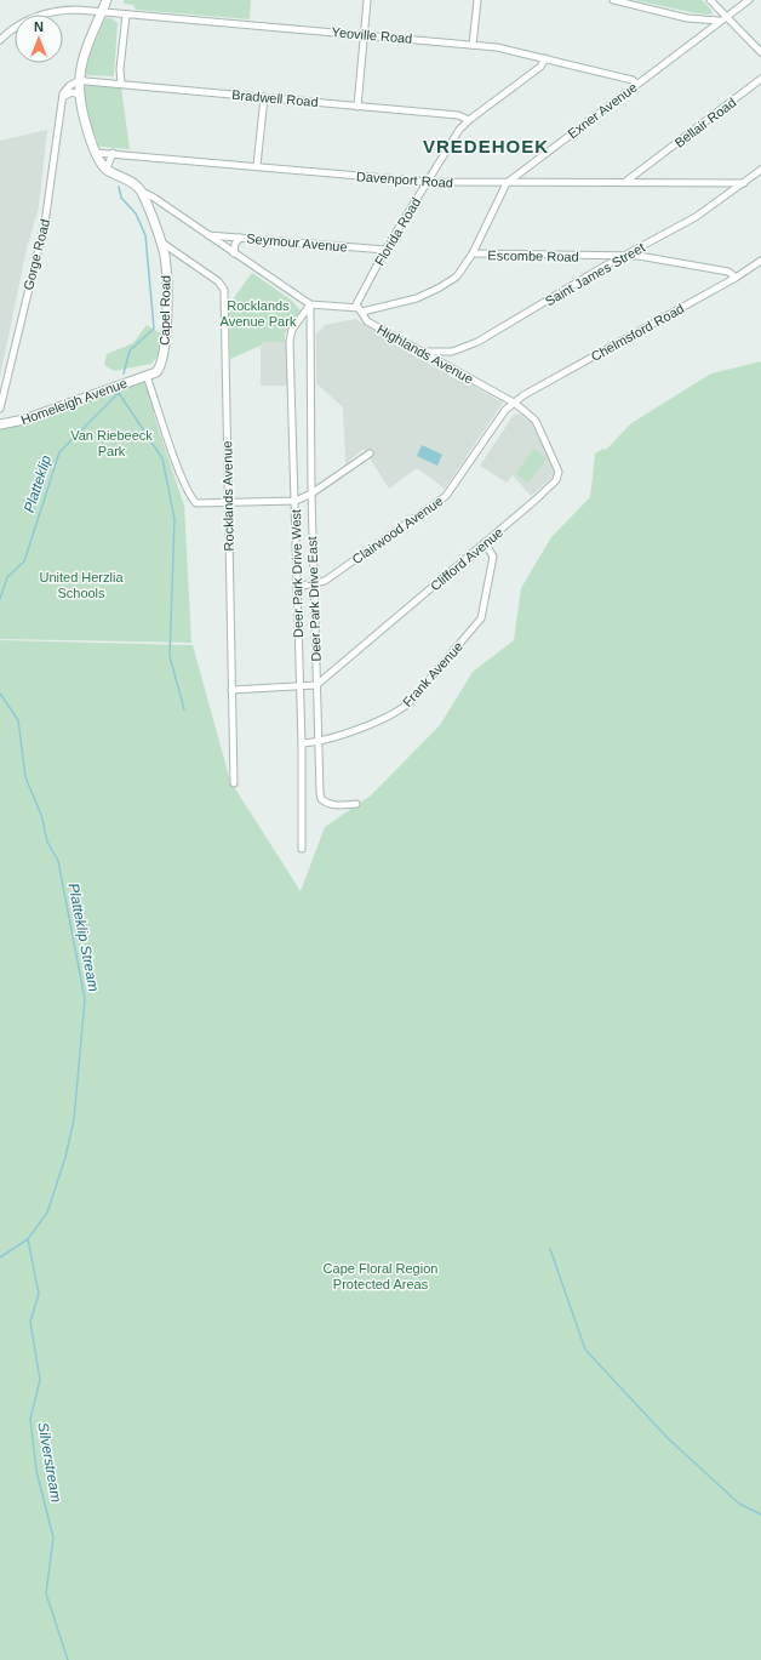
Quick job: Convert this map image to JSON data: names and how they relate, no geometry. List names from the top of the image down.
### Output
{
  "streets": {
    "street": [
      "Yeoville Road",
      "Bradwell Road",
      "Exner Avenue",
      "Bellair Road",
      "Davenport Road",
      "Florida Road",
      "Seymour Avenue",
      "Gorge Road",
      "Escombe Road",
      "Saint James Street",
      "Capel Road",
      "Chelmsford Road",
      "Highlands Avenue",
      "Homeleigh Avenue",
      "Rocklands Avenue",
      "Clairwood Avenue",
      "Clifford Avenue",
      "Deer Park Drive West",
      "Deer Park Drive East",
      "Frank Avenue"
    ]
  },
  "crossings": [
    ["Yeoville Road", "Exner Avenue"],
    ["Yeoville Road", "Florida Road"],
    ["Bradwell Road", "Florida Road"],
    ["Exner Avenue", "Davenport Road"],
    ["Exner Avenue", "Escombe Road"],
    ["Exner Avenue", "Highlands Avenue"],
    ["Bellair Road", "Davenport Road"],
    ["Davenport Road", "Florida Road"],
    ["Davenport Road", "Saint James Street"],
    ["Florida Road", "Seymour Avenue"],
    ["Florida Road", "Highlands Avenue"],
    ["Escombe Road", "Saint James Street"],
    ["Escombe Road", "Chelmsford Road"],
    ["Saint James Street", "Highlands Avenue"],
    ["Capel Road", "Homeleigh Avenue"],
    ["Capel Road", "Rocklands Avenue"],
    ["Chelmsford Road", "Highlands Avenue"],
    ["Chelmsford Road", "Clairwood Avenue"],
    ["Chelmsford Road", "Clifford Avenue"],
    ["Highlands Avenue", "Clairwood Avenue"],
    ["Highlands Avenue", "Clifford Avenue"],
    ["Clairwood Avenue", "Clifford Avenue"],
    ["Clairwood Avenue", "Deer Park Drive West"],
    ["Clairwood Avenue", "Deer Park Drive East"],
    ["Clifford Avenue", "Deer Park Drive East"],
    ["Clifford Avenue", "Frank Avenue"],
    ["Deer Park Drive West", "Frank Avenue"],
    ["Deer Park Drive East", "Frank Avenue"]
  ],
  "districts": ["VREDEHOEK"],
  "water": ["Platteklip", "Platteklip Stream", "Silverstream"],
  "parks": [
    "Rocklands Avenue Park",
    "Van Riebeeck Park",
    "United Herzlia Schools",
    "Cape Floral Region Protected Areas"
  ],
  "north": "top"
}
